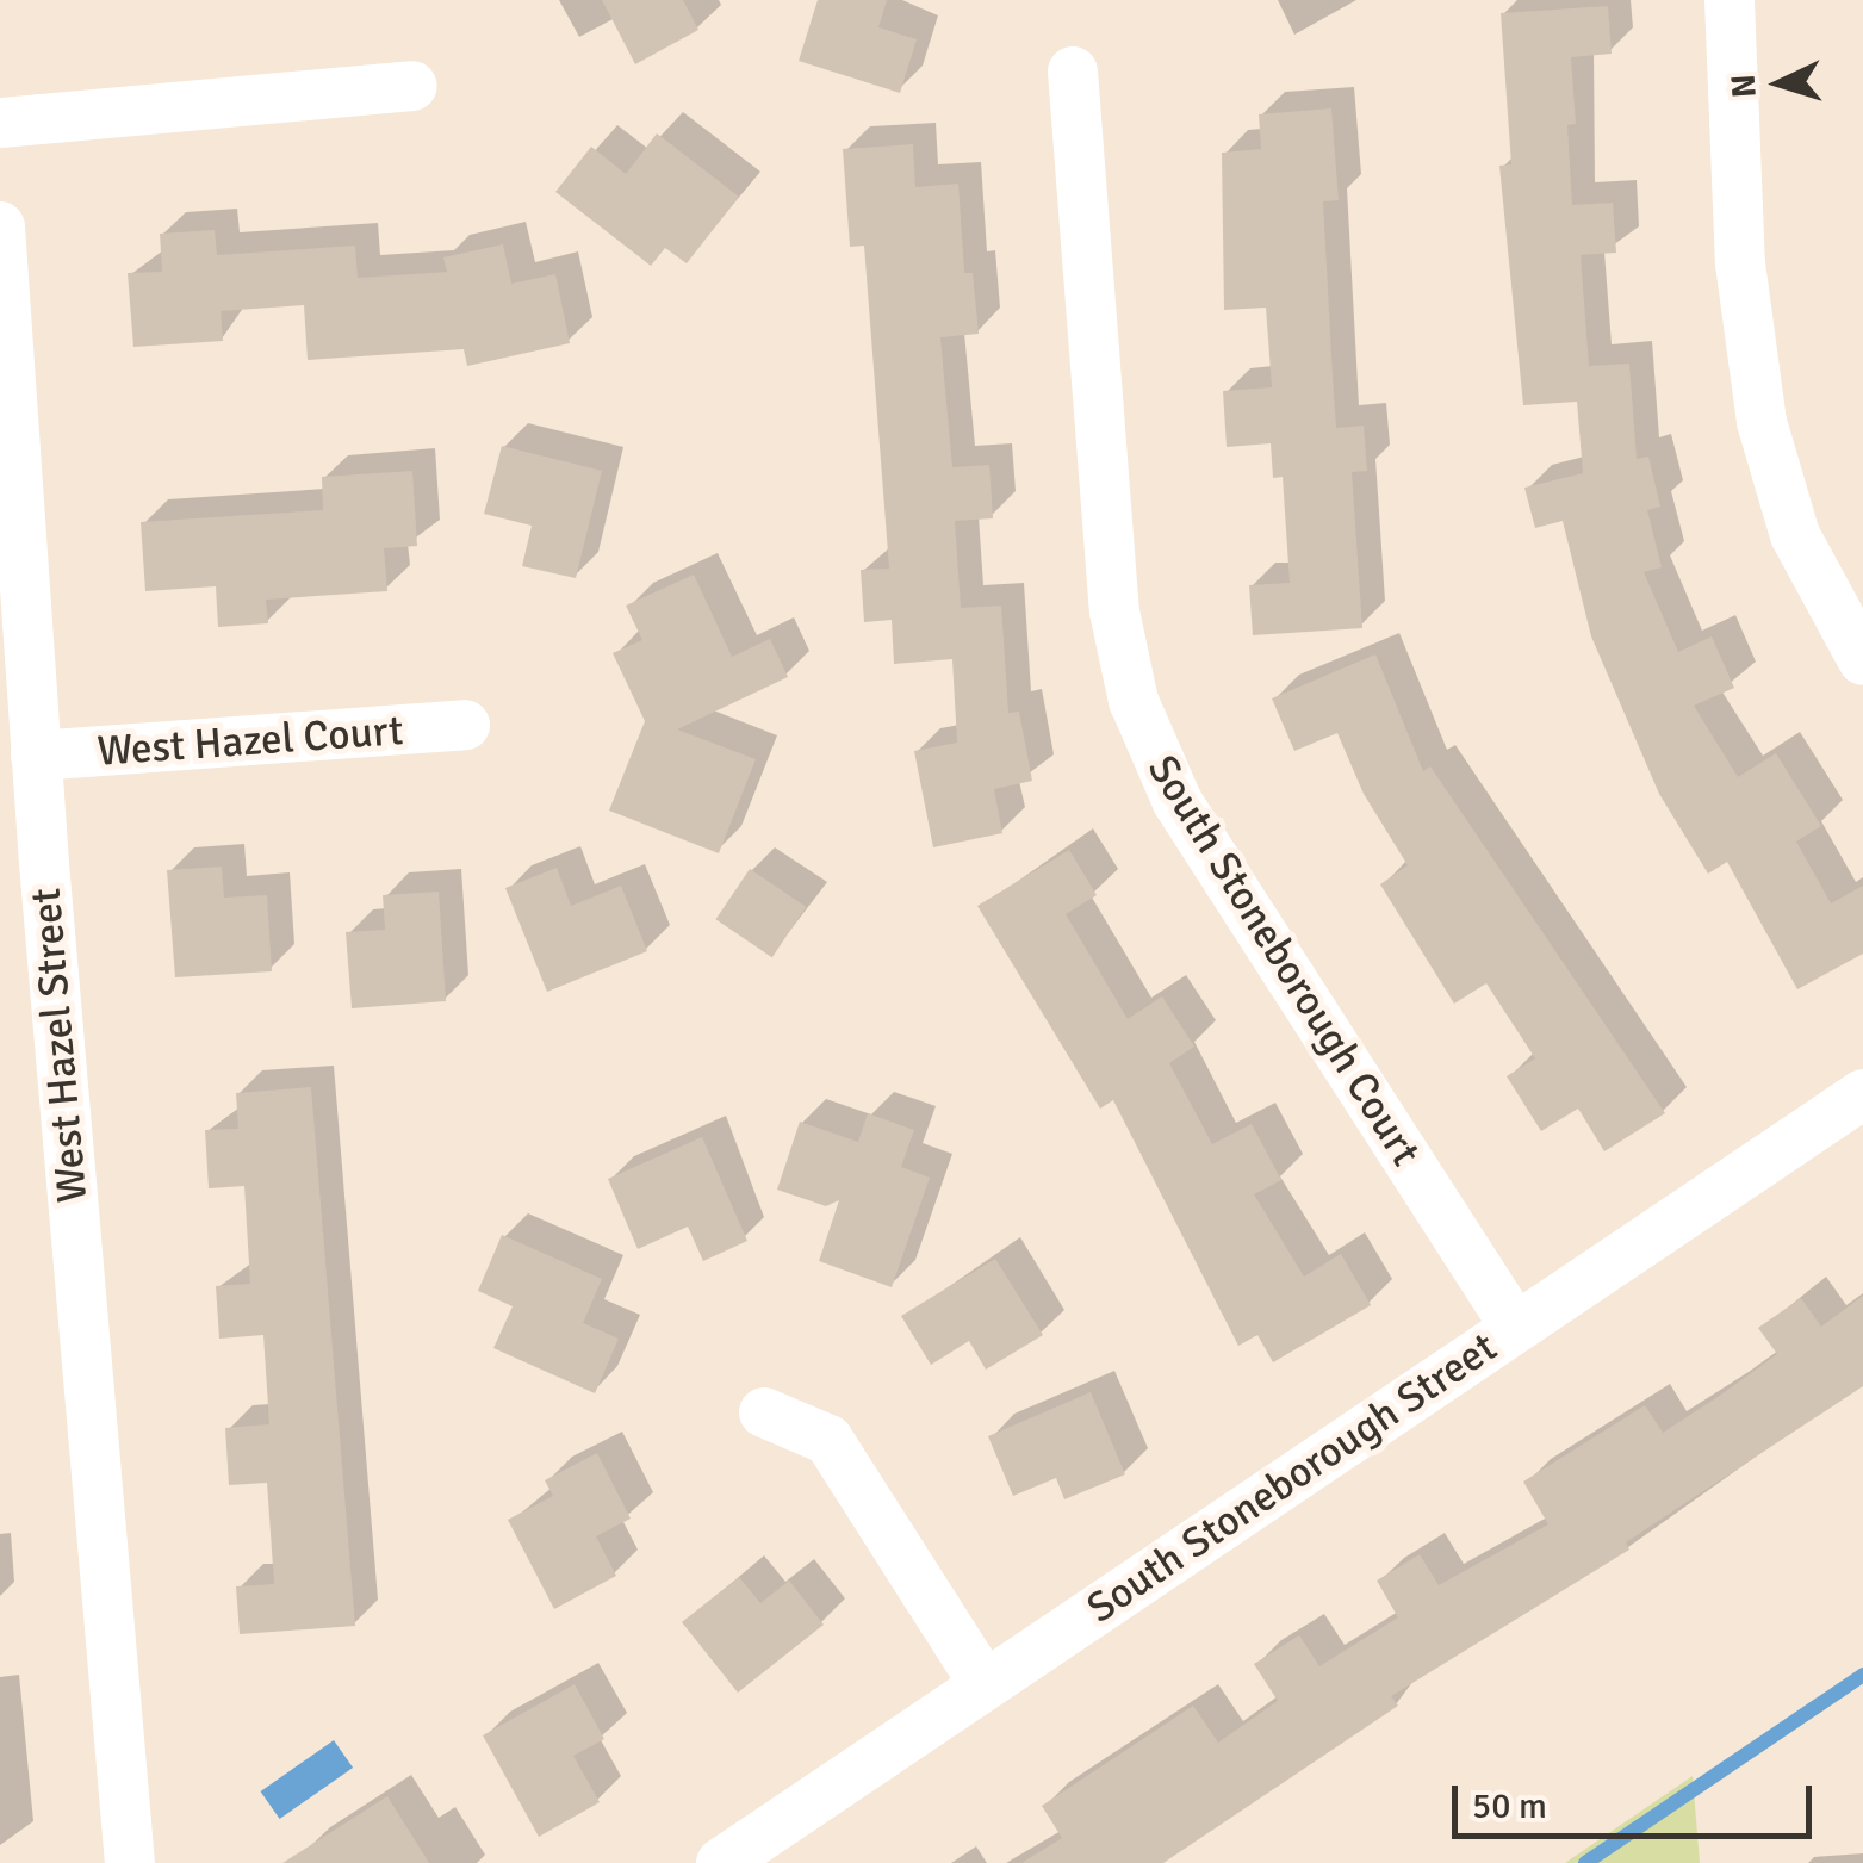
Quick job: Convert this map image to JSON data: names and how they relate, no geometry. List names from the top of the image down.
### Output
{
  "streets": {
    "street": [
      "West Hazel Court",
      "South Stoneborough Court",
      "West Hazel Street",
      "South Stoneborough Street"
    ]
  },
  "crossings": [
    ["West Hazel Court", "West Hazel Street"],
    ["South Stoneborough Court", "South Stoneborough Street"]
  ],
  "scale_bar": "50 m",
  "north": "left"
}
